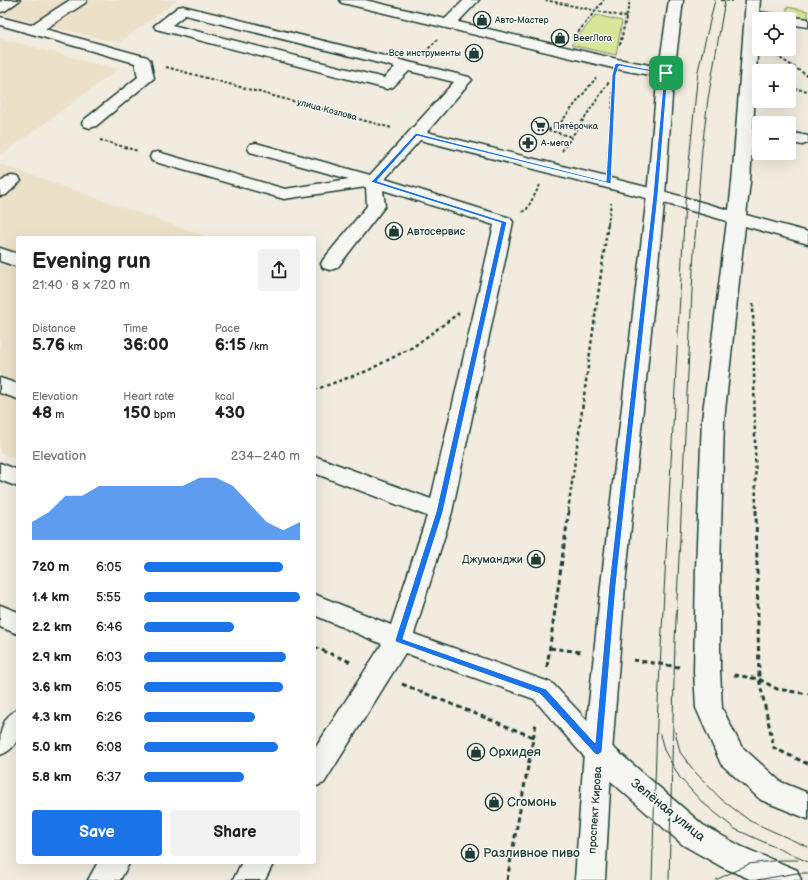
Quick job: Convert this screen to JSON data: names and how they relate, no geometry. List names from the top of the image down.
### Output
{
  "streets": {
    "street": ["проспект Кирова", "Зелёная улица"],
    "path": ["улица Козлова"]
  },
  "crossings": [
    ["проспект Кирова", "Зелёная улица"]
  ],
  "places": {
    "shop": [
      "Авто-Мастер",
      "BeerЛога",
      "Все инструменты",
      "Автосервис",
      "Джуманджи",
      "Орхидея",
      "Сгомонь",
      "Разливное пиво"
    ],
    "supermarket": ["Пятёрочка"],
    "pharmacy": ["А-мега"]
  },
  "page": {
    "map_buttons": ["+", "−"],
    "heading": ["Evening run", "21:40 · 8 × 720 m"],
    "stats": [
      ["Distance", "5.76 km"],
      ["Time", "36:00"],
      ["Pace", "6:15 /km"],
      ["Elevation", "48 m"],
      ["Heart rate", "150 bpm"],
      ["kcal", "430"]
    ],
    "chart": ["Elevation", "234–240 m"],
    "list": [
      {
        "name": "720 m",
        "note": "6:05"
      },
      {
        "name": "1.4 km",
        "note": "5:55"
      },
      {
        "name": "2.2 km",
        "note": "6:46"
      },
      {
        "name": "2.9 km",
        "note": "6:03"
      },
      {
        "name": "3.6 km",
        "note": "6:05"
      },
      {
        "name": "4.3 km",
        "note": "6:26"
      },
      {
        "name": "5.0 km",
        "note": "6:08"
      },
      {
        "name": "5.8 km",
        "note": "6:37"
      }
    ],
    "buttons": ["Save", "Share"]
  }
}
